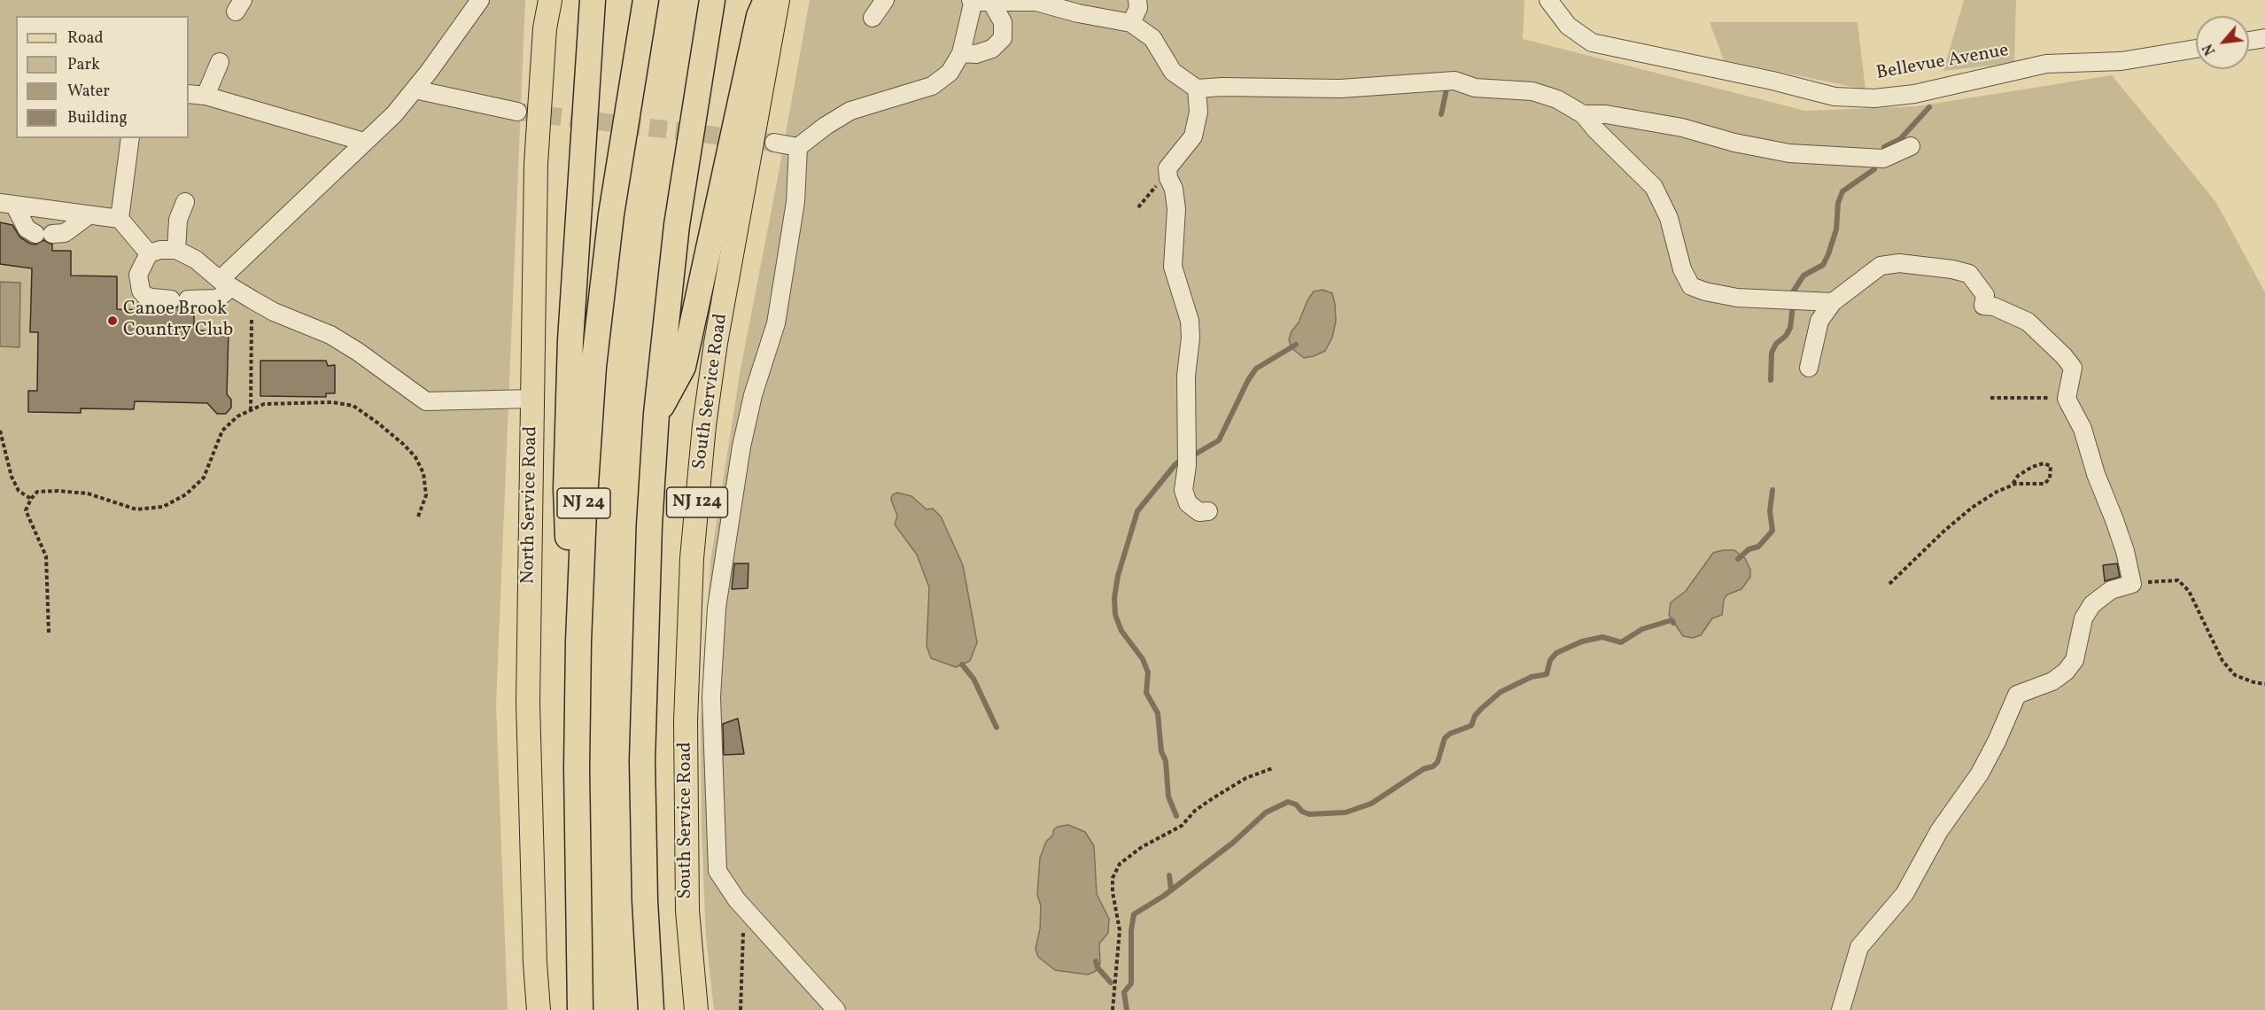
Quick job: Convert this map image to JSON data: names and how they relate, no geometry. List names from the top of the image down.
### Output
{
  "streets": {
    "highway": ["NJ 24"],
    "main road": ["South Service Road", "NJ 124", "North Service Road"],
    "street": ["Bellevue Avenue"]
  },
  "places": ["Canoe Brook Country Club"],
  "legend": [
    "Road",
    "Park",
    "Water",
    "Building"
  ],
  "north": "bottom left"
}
